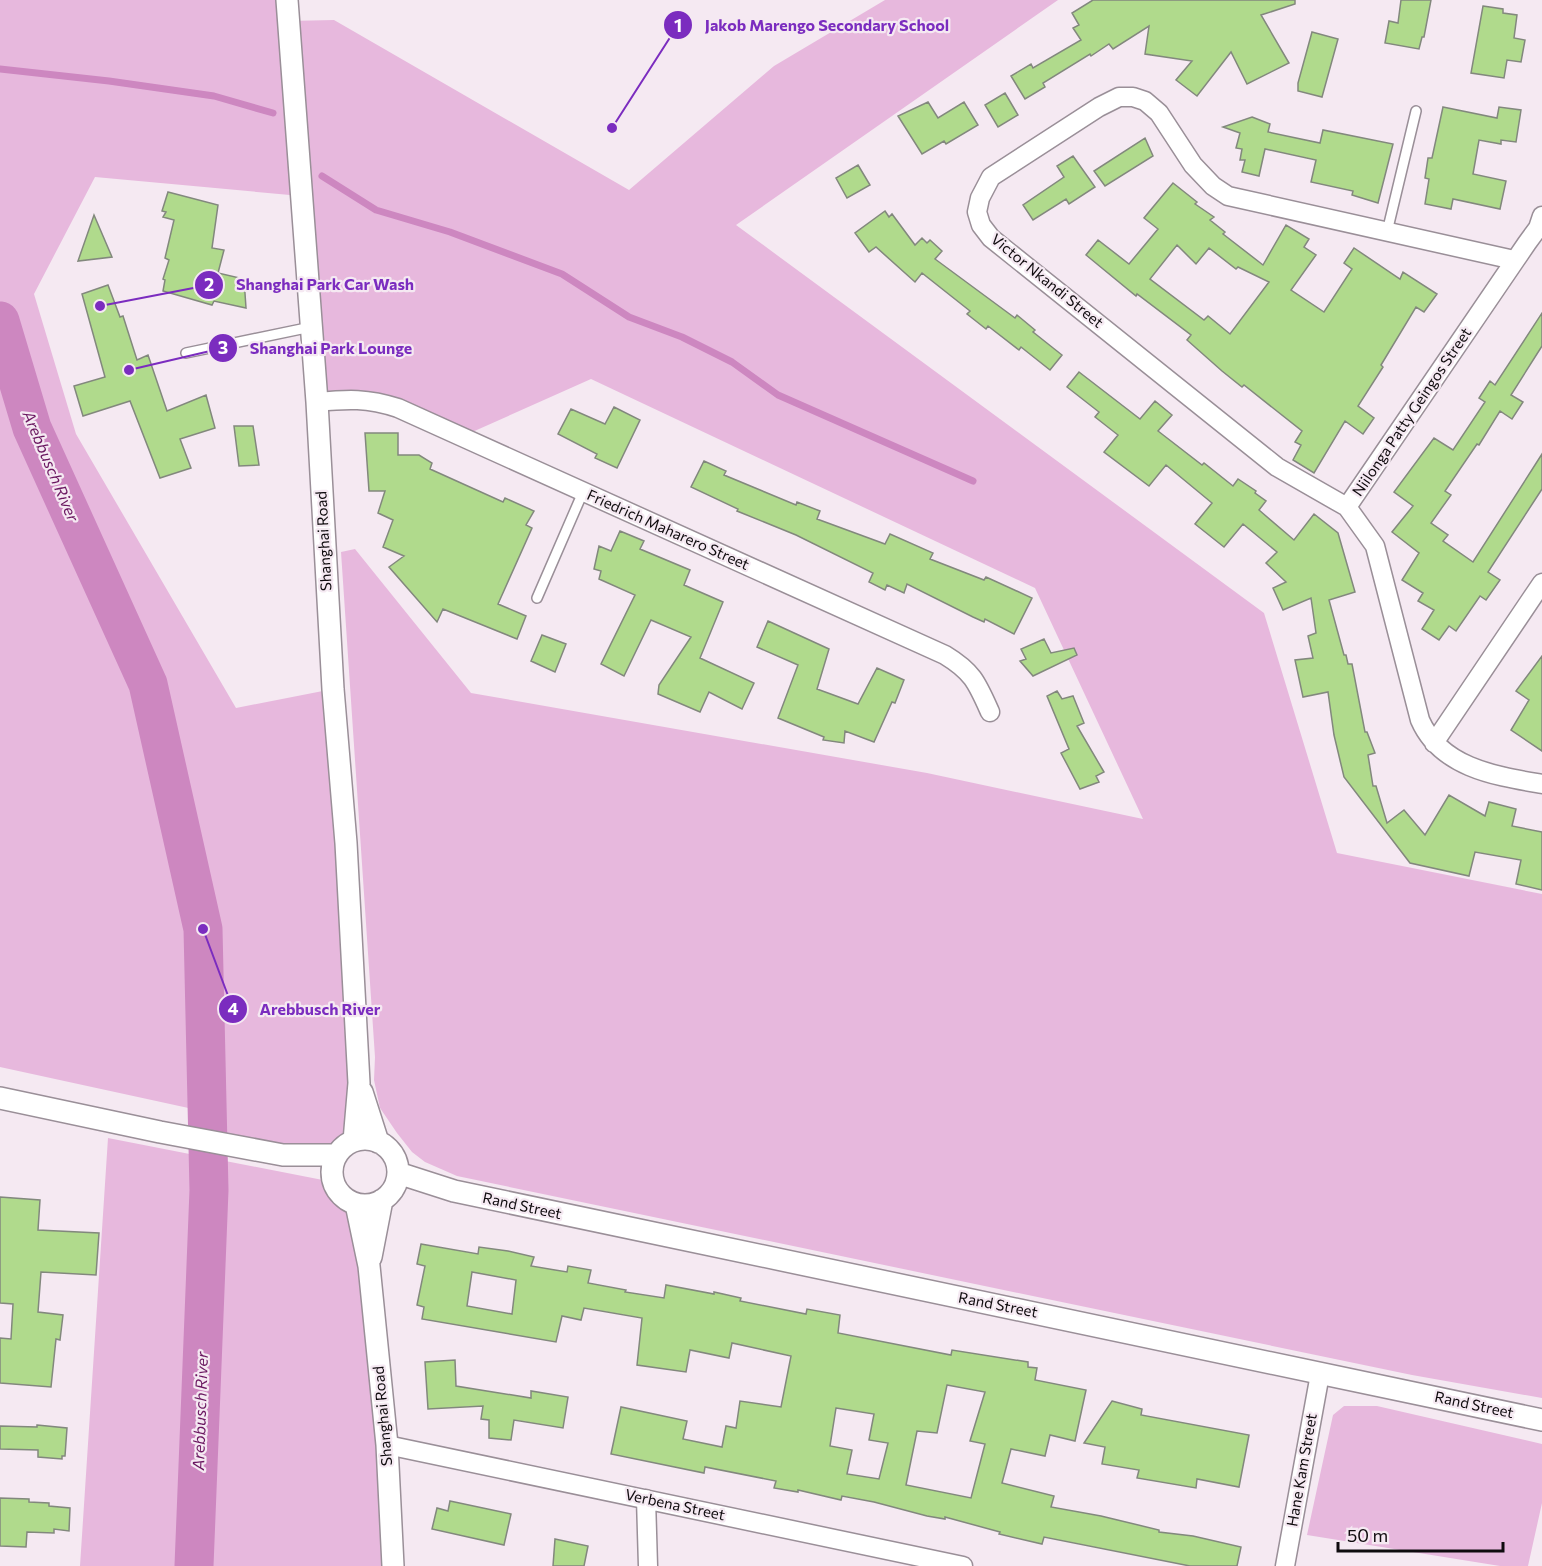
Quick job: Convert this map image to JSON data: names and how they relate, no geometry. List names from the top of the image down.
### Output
{
  "streets": {
    "street": [
      "Victor Nkandi Street",
      "Niilonga Patty Geingos Street",
      "Friedrich Maharero Street",
      "Shanghai Road",
      "Rand Street",
      "Hane Kam Street",
      "Verbena Street"
    ]
  },
  "crossings": [
    ["Victor Nkandi Street", "Niilonga Patty Geingos Street"],
    ["Friedrich Maharero Street", "Shanghai Road"],
    ["Shanghai Road", "Rand Street"],
    ["Shanghai Road", "Verbena Street"],
    ["Rand Street", "Hane Kam Street"]
  ],
  "water": ["Arebbusch River"],
  "places": [
    "Jakob Marengo Secondary School",
    "Shanghai Park Car Wash",
    "Shanghai Park Lounge",
    "Arebbusch River"
  ],
  "scale_bar": "50 m"
}
